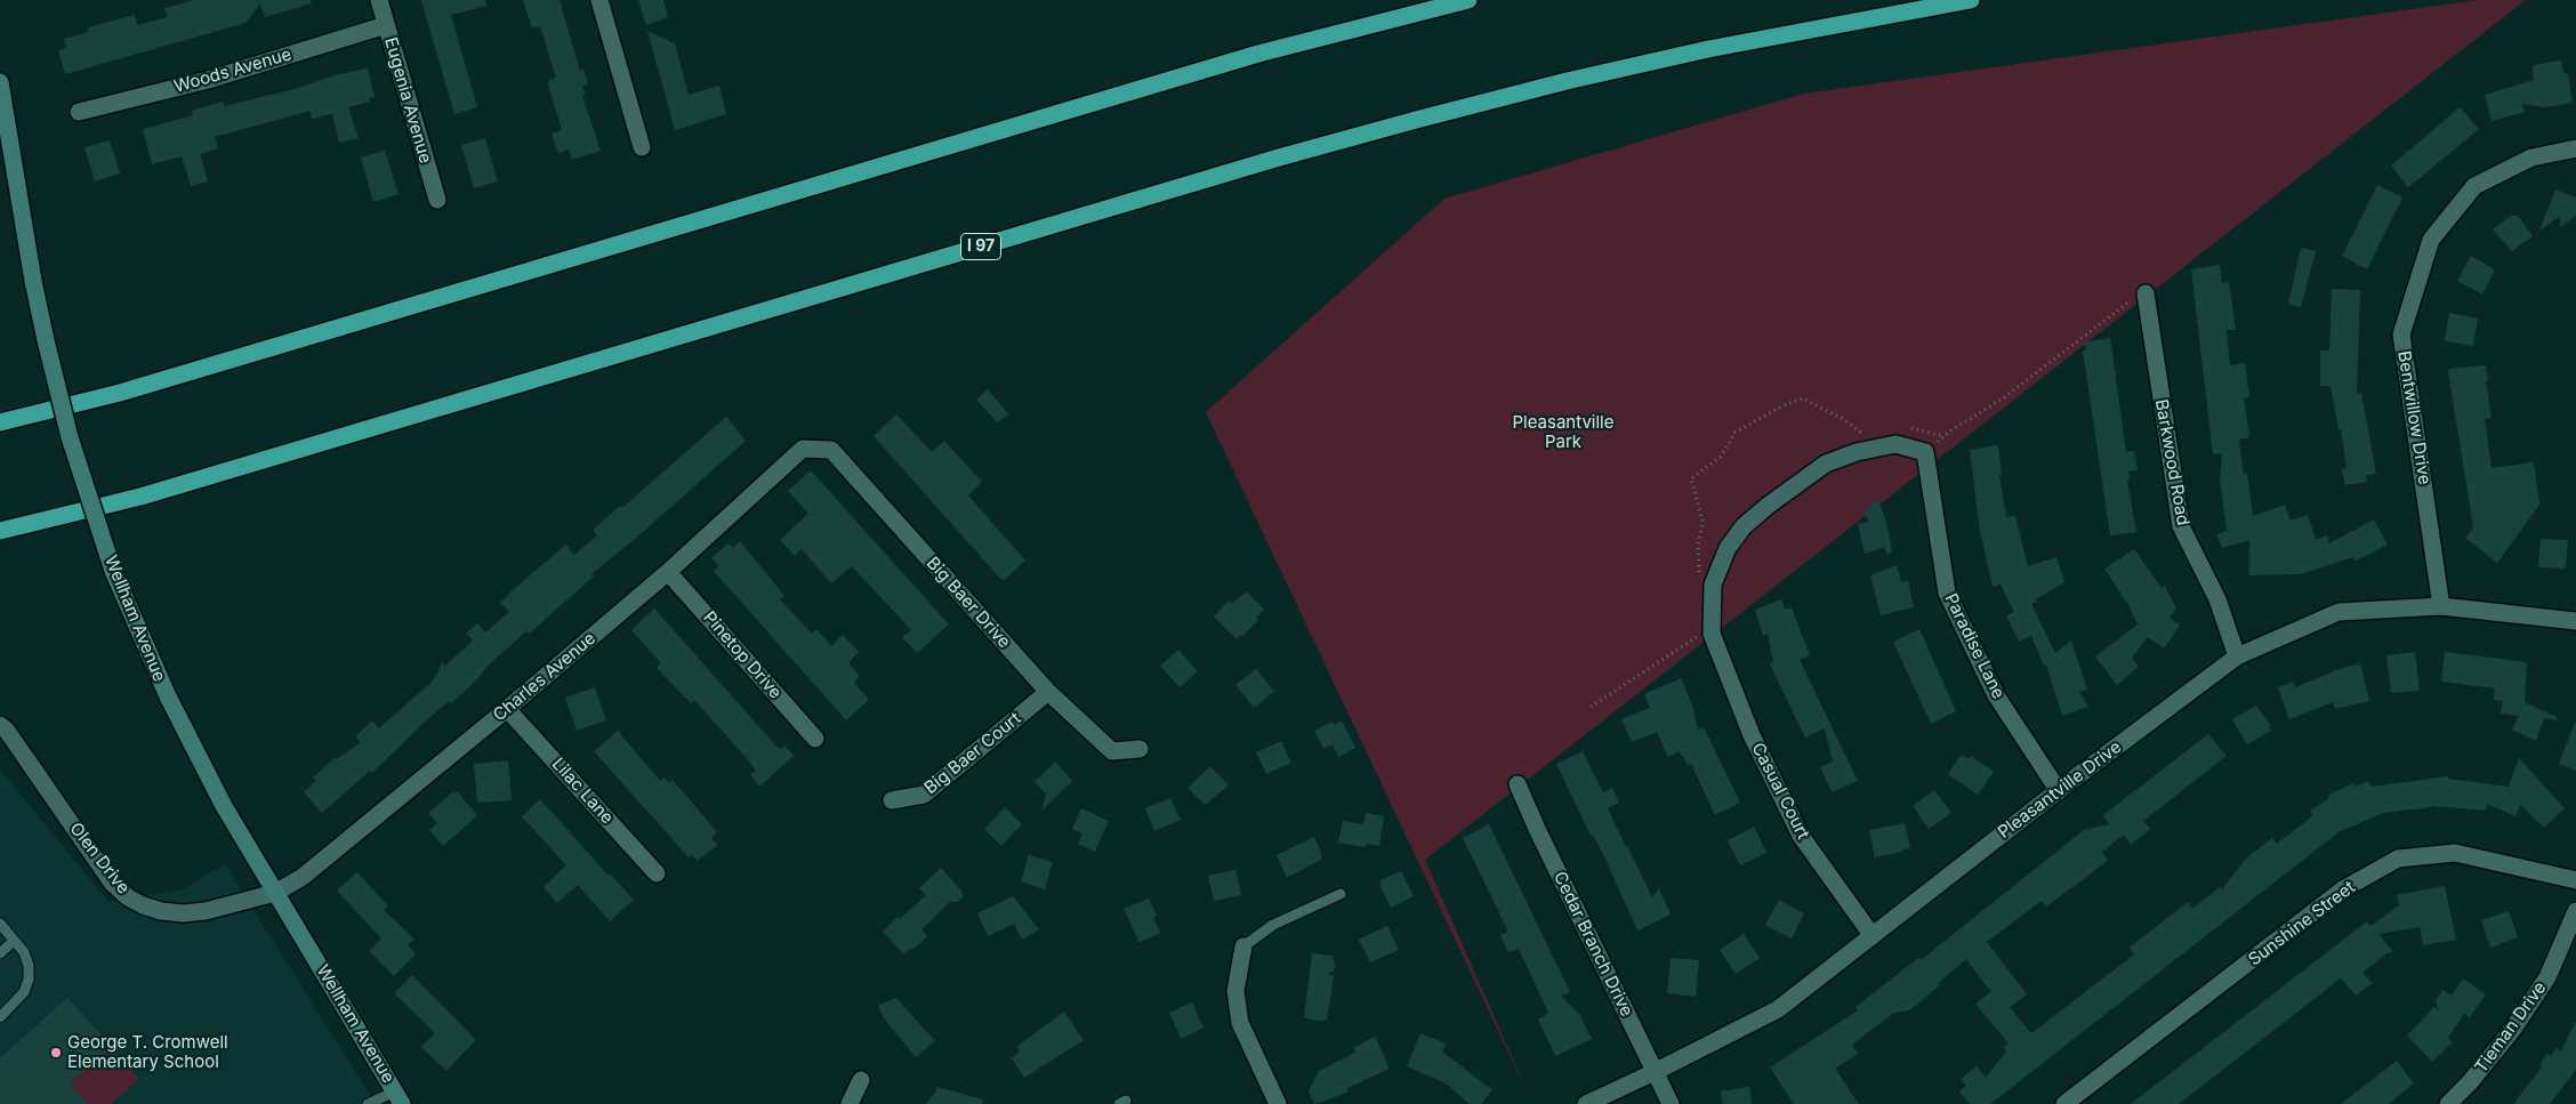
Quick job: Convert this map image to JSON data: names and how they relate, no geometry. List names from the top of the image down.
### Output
{
  "streets": {
    "highway": ["I 97"],
    "street": [
      "Woods Avenue",
      "Eugenia Avenue",
      "Bentwillow Drive",
      "Barkwood Road",
      "Big Baer Drive",
      "Wellham Avenue",
      "Paradise Lane",
      "Pinetop Drive",
      "Charles Avenue",
      "Big Baer Court",
      "Pleasantville Drive",
      "Lilac Lane",
      "Casual Court",
      "Olen Drive",
      "Sunshine Street",
      "Cedar Branch Drive",
      "Tieman Drive"
    ]
  },
  "crossings": [
    ["Woods Avenue", "Eugenia Avenue"],
    ["Bentwillow Drive", "Pleasantville Drive"],
    ["Barkwood Road", "Pleasantville Drive"],
    ["Big Baer Drive", "Charles Avenue"],
    ["Big Baer Drive", "Big Baer Court"],
    ["Wellham Avenue", "Charles Avenue"],
    ["Wellham Avenue", "Olen Drive"],
    ["Paradise Lane", "Pleasantville Drive"],
    ["Paradise Lane", "Casual Court"],
    ["Pinetop Drive", "Charles Avenue"],
    ["Charles Avenue", "Lilac Lane"],
    ["Charles Avenue", "Olen Drive"],
    ["Pleasantville Drive", "Casual Court"],
    ["Pleasantville Drive", "Cedar Branch Drive"]
  ],
  "parks": ["Pleasantville Park"],
  "places": ["George T. Cromwell Elementary School"]
}
